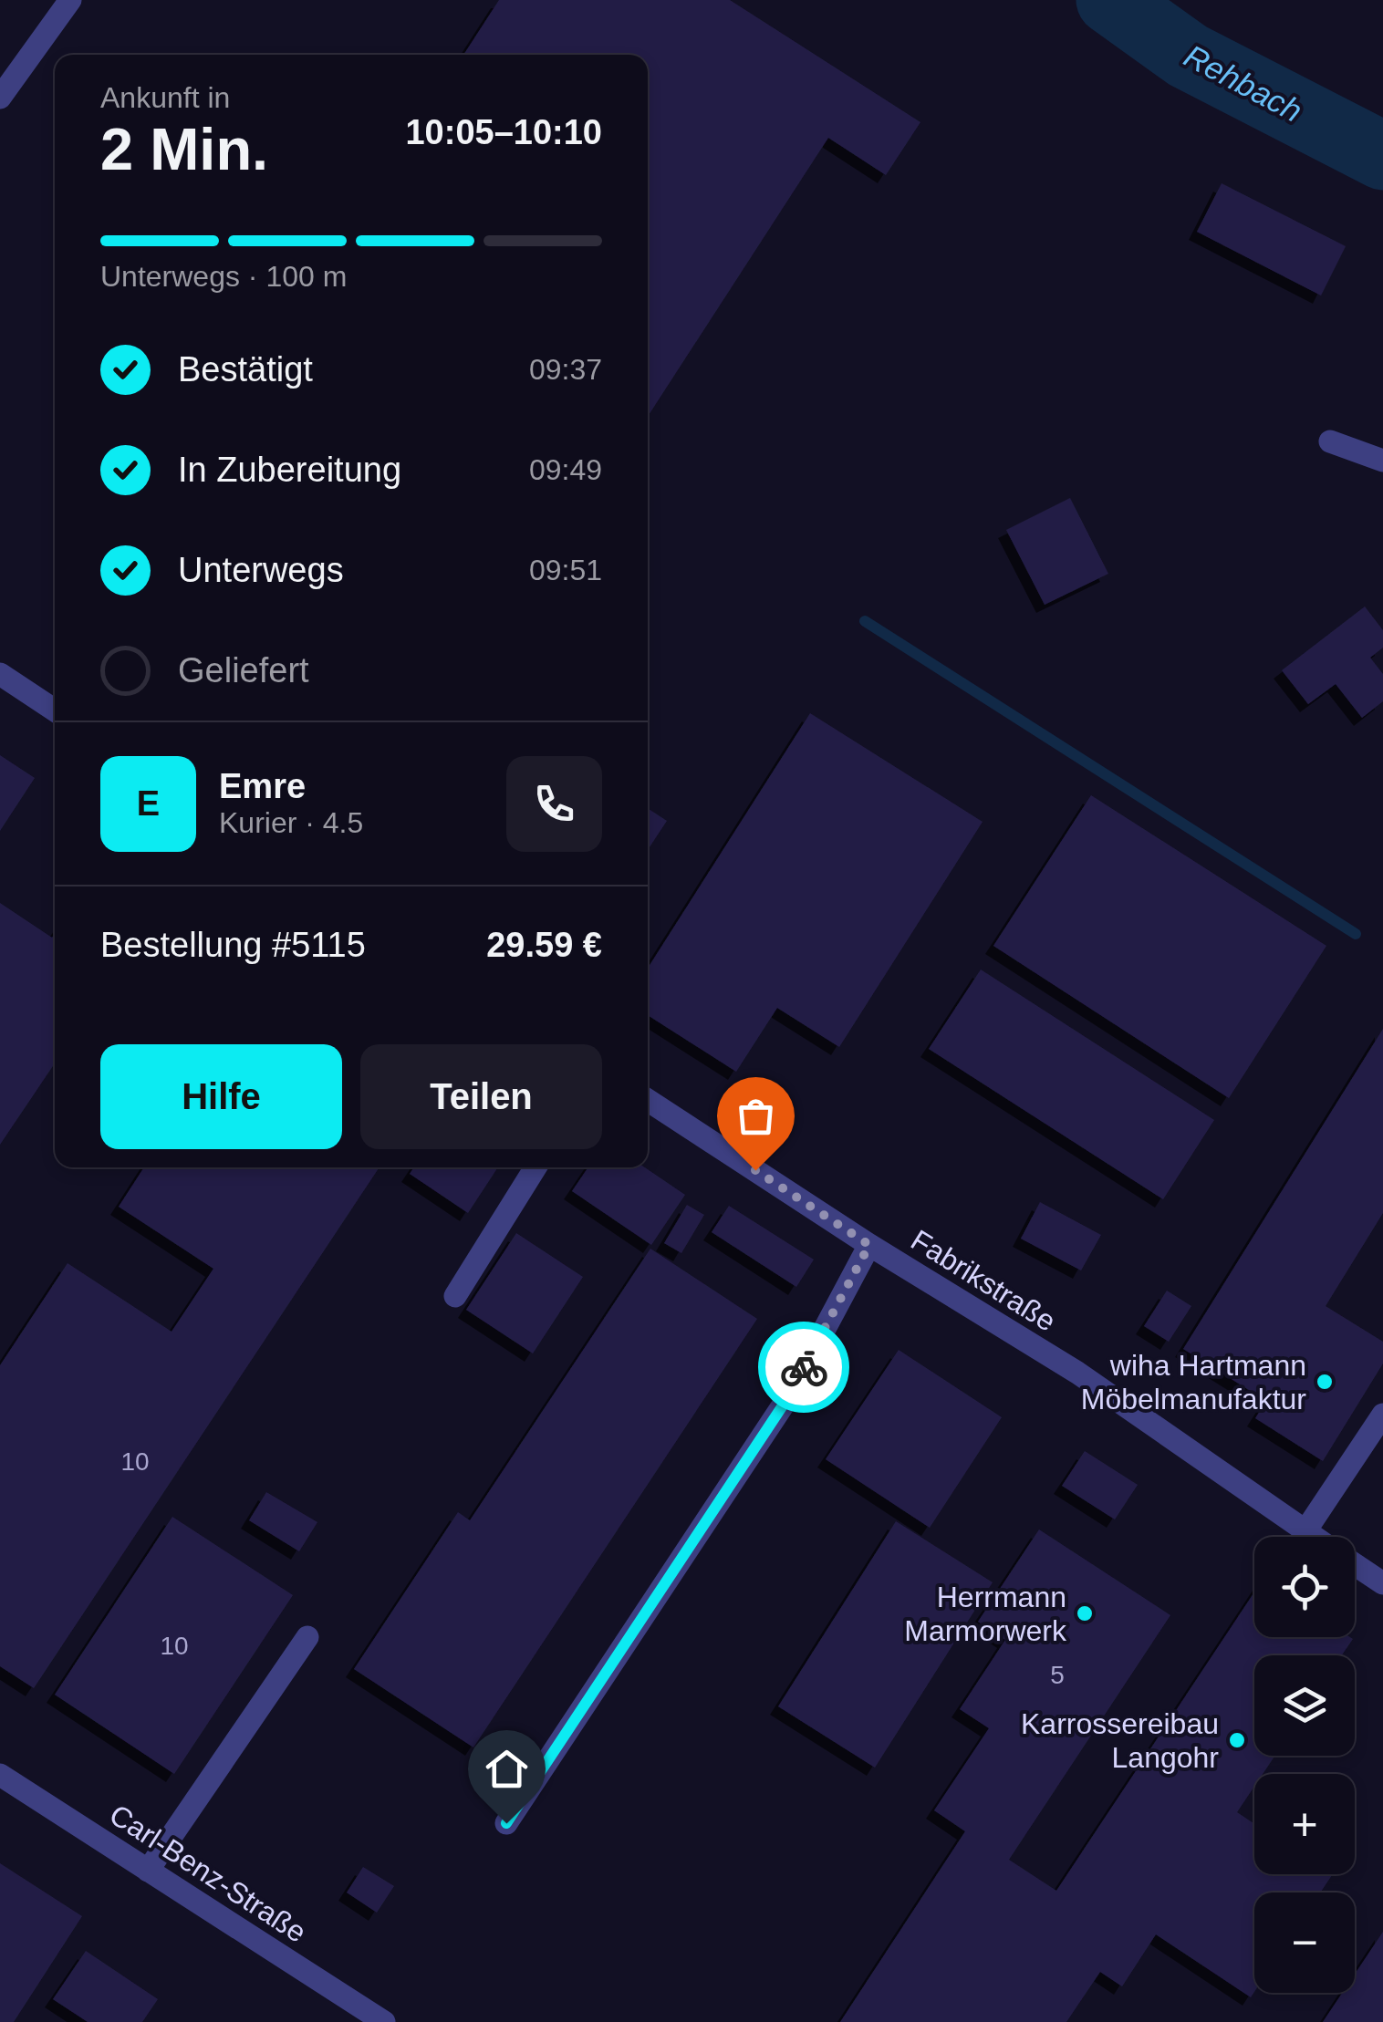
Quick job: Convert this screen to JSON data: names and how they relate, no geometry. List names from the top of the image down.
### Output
{
  "streets": {
    "street": ["Fabrikstraße", "Carl-Benz-Straße"]
  },
  "water": ["Rehbach"],
  "places": ["wiha Hartmann Möbelmanufaktur", "Herrmann Marmorwerk", "Karrossereibau Langohr"],
  "house_numbers": ["10", "10", "5"],
  "page": {
    "heading": ["2 Min.", "Ankunft in", "10:05–10:10"],
    "panel": [
      "Emre",
      "Kurier · 4.5",
      "Bestellung #5115",
      "29.59 €"
    ],
    "bar": "Unterwegs · 100 m",
    "list": [
      ["Bestätigt", "09:37"],
      ["In Zubereitung", "09:49"],
      ["Unterwegs", "09:51"],
      "Geliefert"
    ],
    "round": "E",
    "buttons": ["Hilfe", "Teilen"],
    "map_buttons": ["+", "−"]
  }
}
